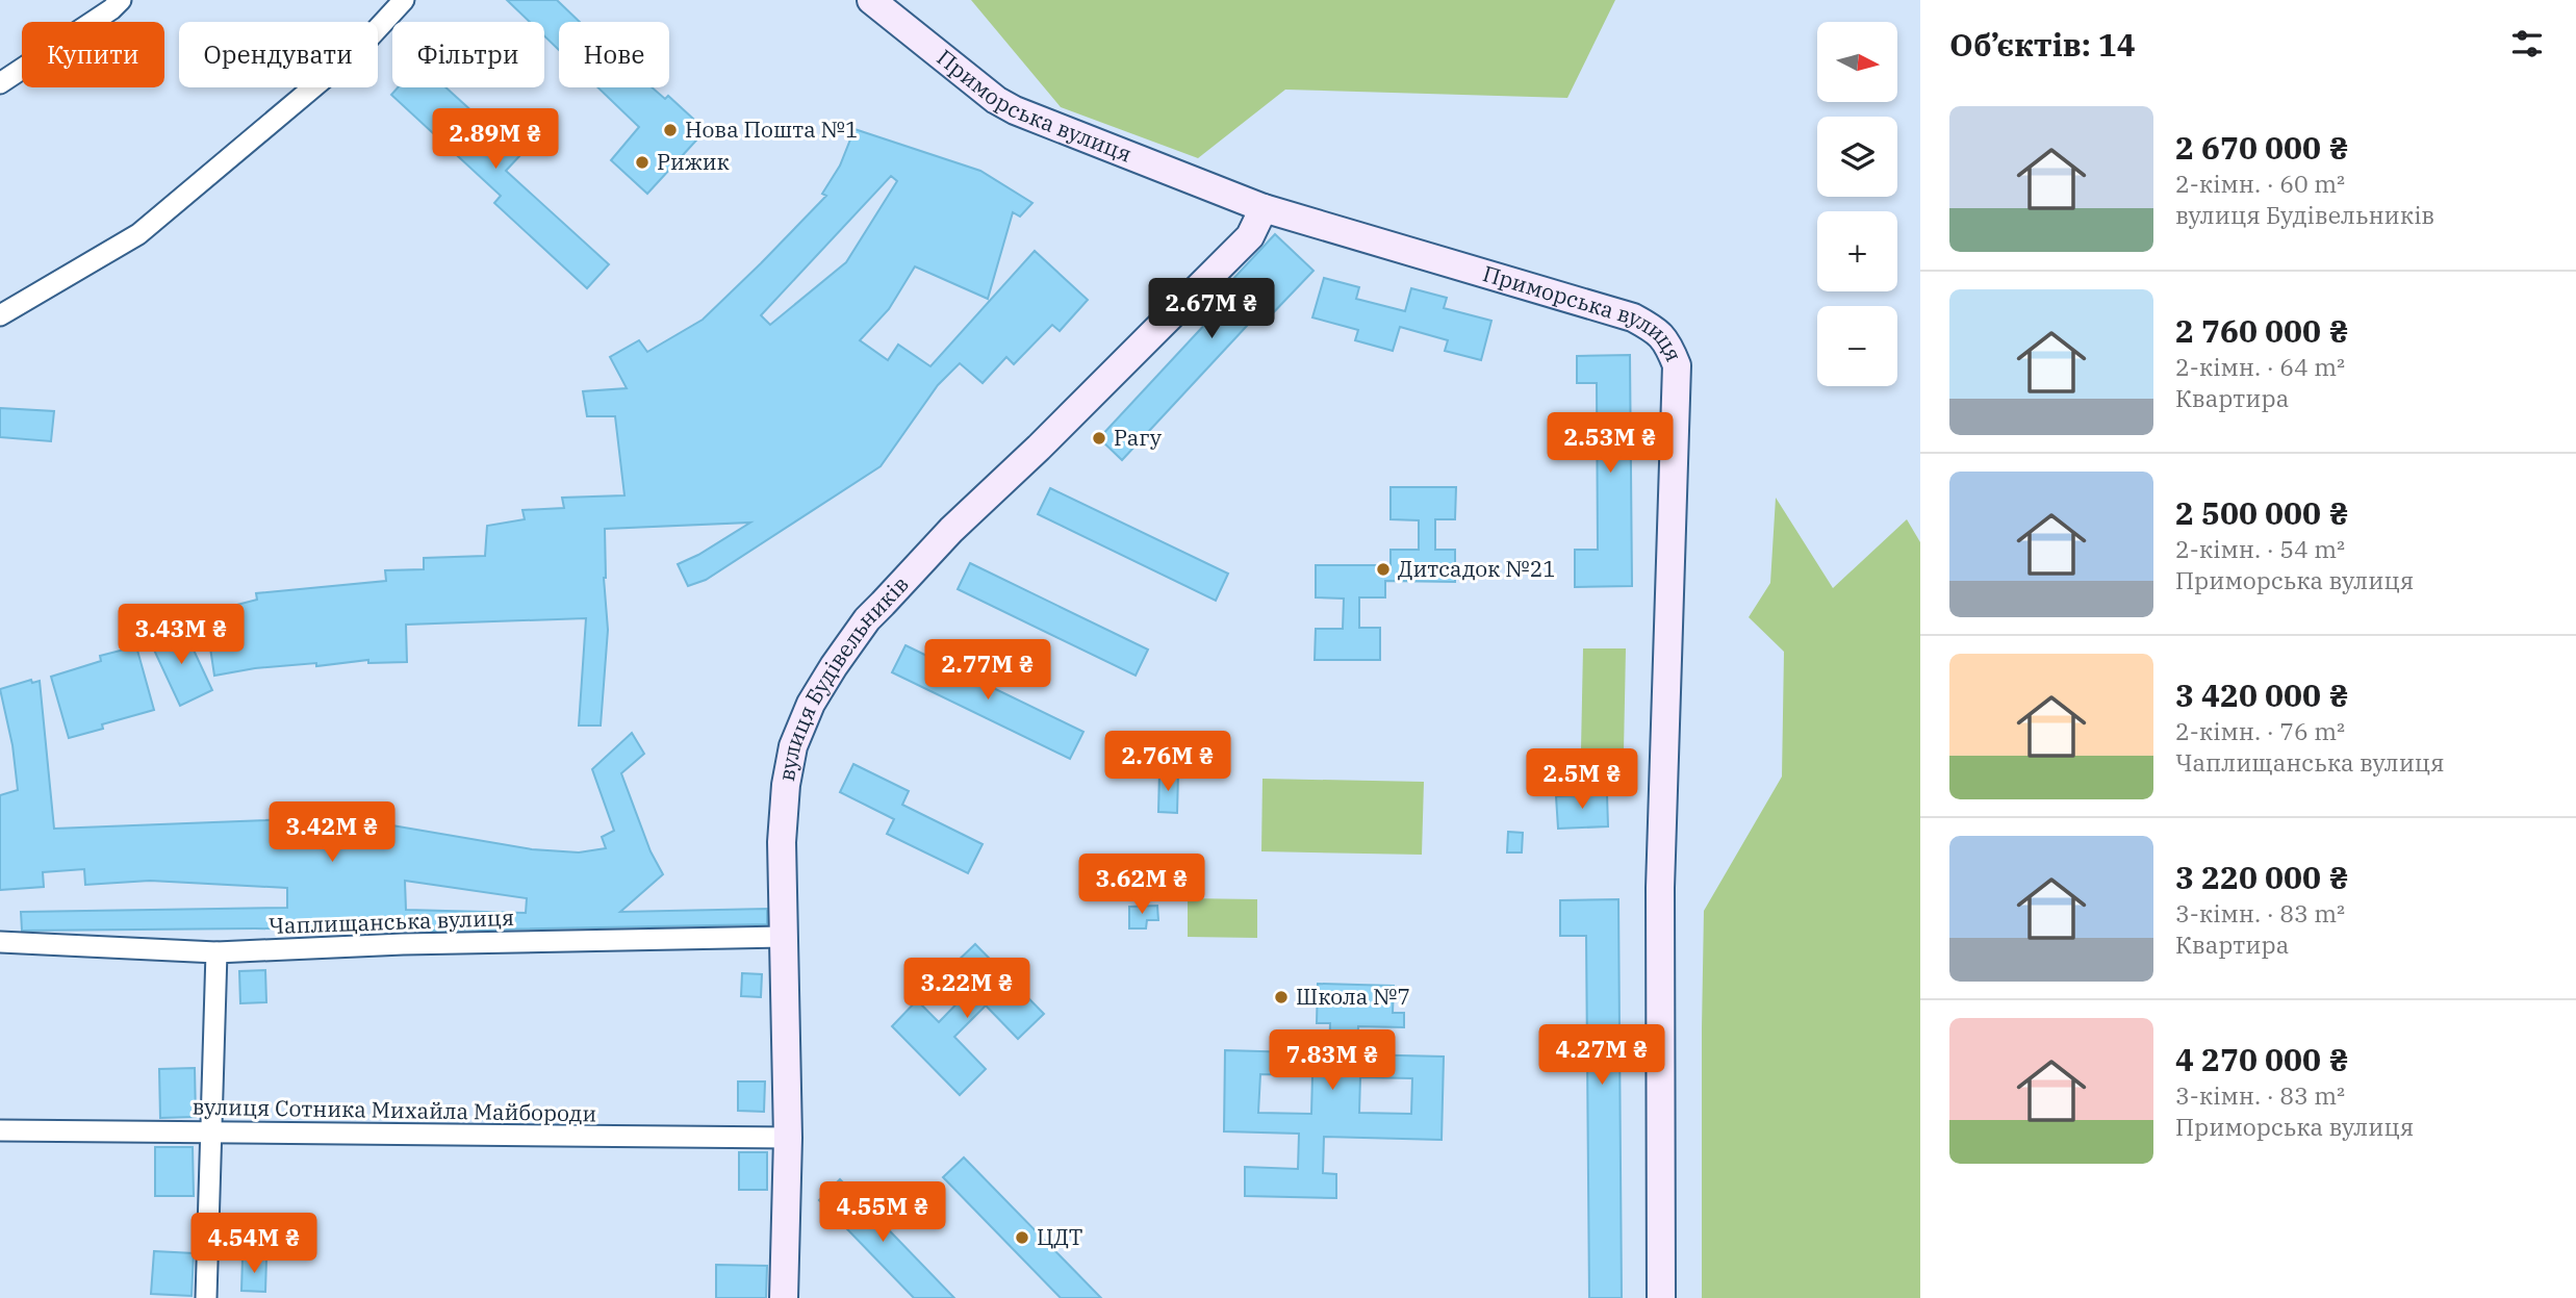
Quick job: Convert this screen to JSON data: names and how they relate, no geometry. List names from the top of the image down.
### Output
{
  "streets": {
    "street": [
      "Приморська вулиця",
      "вулиця Будівельників",
      "Чаплищанська вулиця",
      "вулиця Сотника Михайла Майбороди"
    ]
  },
  "crossings": [
    ["Приморська вулиця", "вулиця Будівельників"],
    ["вулиця Будівельників", "Чаплищанська вулиця"],
    ["вулиця Будівельників", "вулиця Сотника Михайла Майбороди"]
  ],
  "places": [
    "Нова Пошта №1",
    "Рижик",
    "Рагу",
    "Дитсадок №21",
    "Школа №7",
    "ЦДТ"
  ],
  "north": "right",
  "page": {
    "heading": "Об’єктів: 14",
    "map_buttons": ["+", "−"],
    "chip": [
      "Купити",
      "Орендувати",
      "Фільтри",
      "Нове"
    ],
    "list": [
      {
        "name": "2 670 000 ₴",
        "note": "2-кімн. · 60 m² · вулиця Будівельників"
      },
      {
        "name": "2 760 000 ₴",
        "note": "2-кімн. · 64 m² · Квартира"
      },
      {
        "name": "2 500 000 ₴",
        "note": "2-кімн. · 54 m² · Приморська вулиця"
      },
      {
        "name": "3 420 000 ₴",
        "note": "2-кімн. · 76 m² · Чаплищанська вулиця"
      },
      {
        "name": "3 220 000 ₴",
        "note": "3-кімн. · 83 m² · Квартира"
      },
      {
        "name": "4 270 000 ₴",
        "note": "3-кімн. · 83 m² · Приморська вулиця"
      }
    ],
    "price": [
      "2.89M ₴",
      "2.67M ₴",
      "2.53M ₴",
      "3.43M ₴",
      "2.77M ₴",
      "2.76M ₴",
      "2.5M ₴",
      "3.42M ₴",
      "3.62M ₴",
      "3.22M ₴",
      "4.27M ₴",
      "7.83M ₴",
      "4.55M ₴",
      "4.54M ₴"
    ]
  }
}
